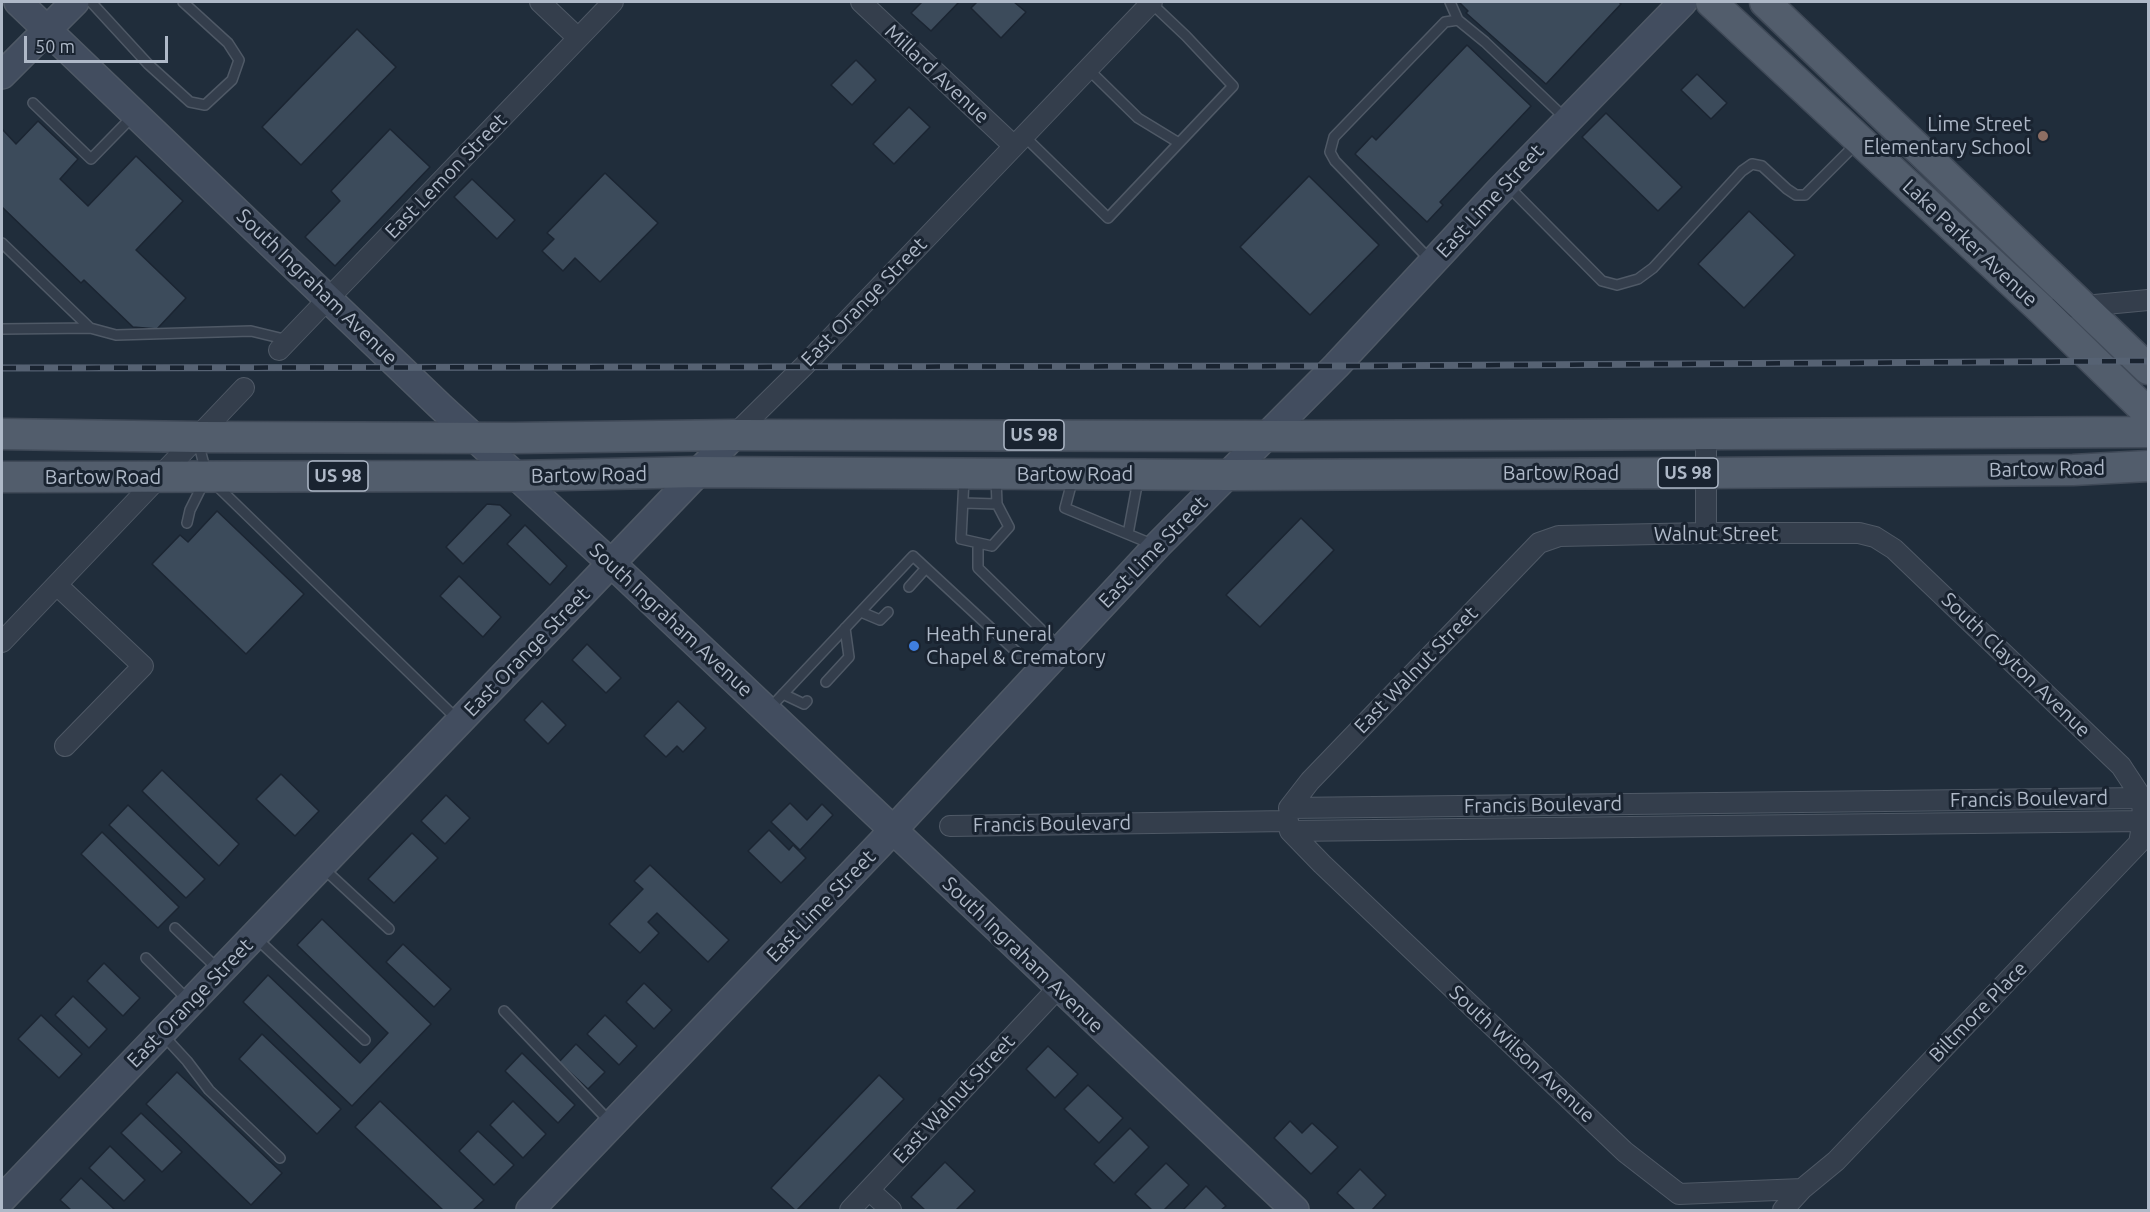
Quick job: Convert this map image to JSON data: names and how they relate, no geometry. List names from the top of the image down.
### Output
{
  "streets": {
    "main road": ["Lake Parker Avenue", "US 98", "Bartow Road"],
    "street": [
      "Millard Avenue",
      "East Lemon Street",
      "East Lime Street",
      "South Ingraham Avenue",
      "East Orange Street",
      "Walnut Street",
      "South Clayton Avenue",
      "East Walnut Street",
      "Francis Boulevard",
      "Biltmore Place",
      "South Wilson Avenue"
    ]
  },
  "crossings": [
    ["Millard Avenue", "East Orange Street"],
    ["East Lemon Street", "South Ingraham Avenue"],
    ["East Lime Street", "South Ingraham Avenue"],
    ["East Lime Street", "Bartow Road"],
    ["South Ingraham Avenue", "East Orange Street"],
    ["South Ingraham Avenue", "Bartow Road"],
    ["South Ingraham Avenue", "East Walnut Street"],
    ["East Orange Street", "Bartow Road"],
    ["Walnut Street", "South Clayton Avenue"],
    ["Walnut Street", "East Walnut Street"],
    ["South Clayton Avenue", "Francis Boulevard"],
    ["South Clayton Avenue", "Biltmore Place"],
    ["East Walnut Street", "Francis Boulevard"],
    ["East Walnut Street", "South Wilson Avenue"],
    ["Francis Boulevard", "Biltmore Place"],
    ["Francis Boulevard", "South Wilson Avenue"]
  ],
  "places": ["Lime Street Elementary School", "Heath Funeral Chapel & Crematory"],
  "scale_bar": "50 m"
}
